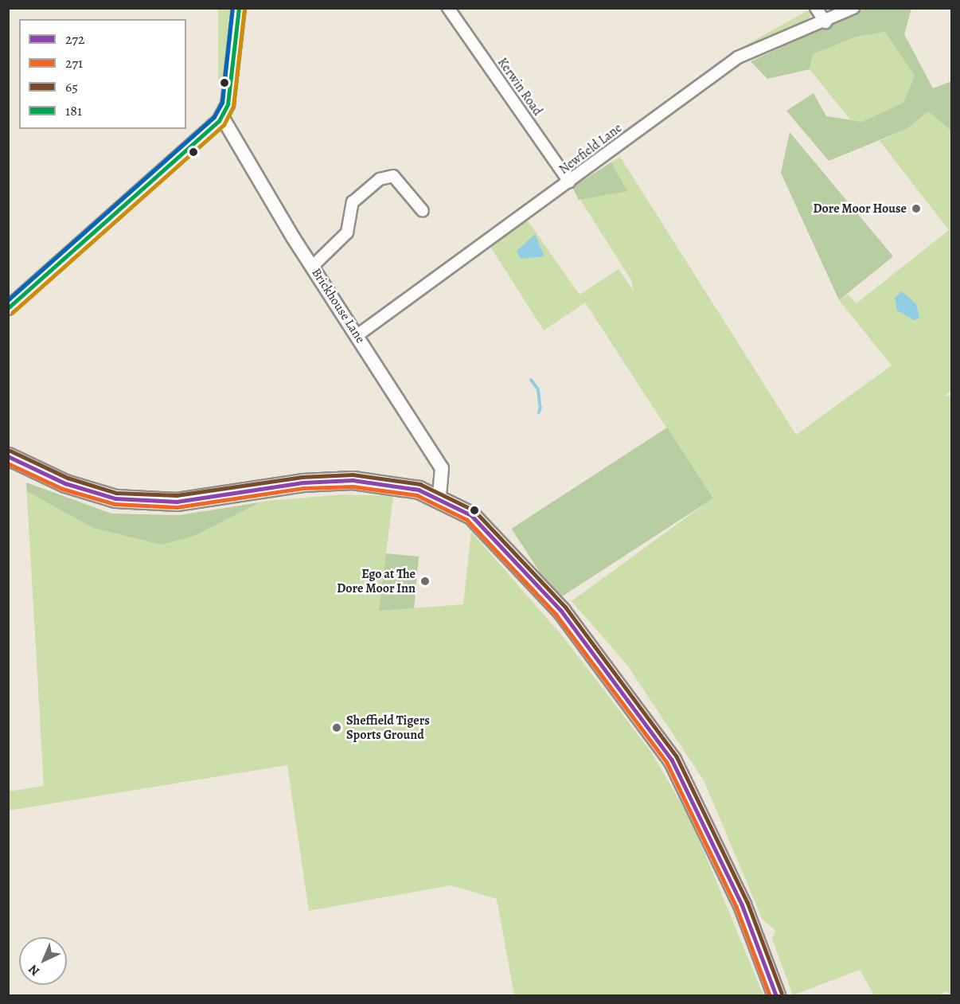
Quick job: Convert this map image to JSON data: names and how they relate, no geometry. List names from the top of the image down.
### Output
{
  "streets": {
    "street": ["Kerwin Road", "Newfield Lane", "Brickhouse Lane"]
  },
  "crossings": [
    ["Kerwin Road", "Newfield Lane"],
    ["Newfield Lane", "Brickhouse Lane"]
  ],
  "places": ["Dore Moor House", "Ego at The Dore Moor Inn", "Sheffield Tigers Sports Ground"],
  "lines": [
    "transit line 181",
    "transit line 65",
    "transit line 272",
    "transit line 271"
  ],
  "legend": [
    "272",
    "271",
    "65",
    "181"
  ],
  "north": "bottom left"
}
